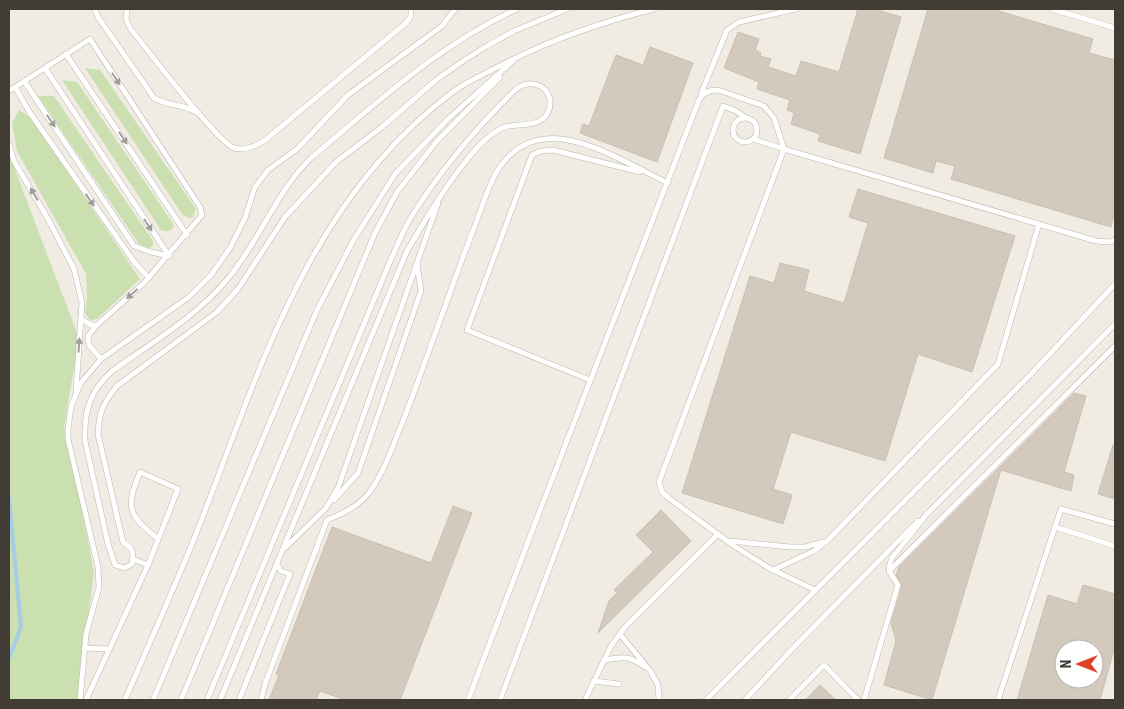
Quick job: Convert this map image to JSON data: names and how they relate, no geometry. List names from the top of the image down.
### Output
{
  "north": "left"
}
